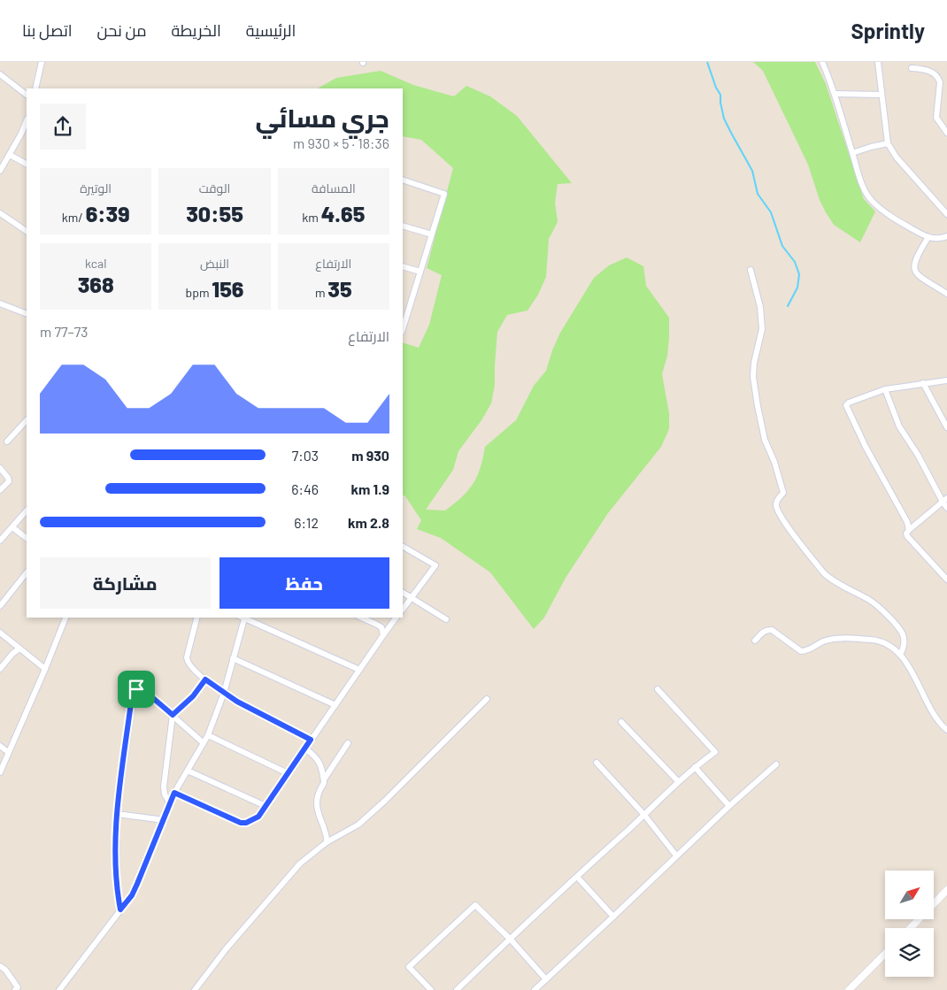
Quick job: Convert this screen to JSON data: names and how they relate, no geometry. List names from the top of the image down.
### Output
{
  "north": "top right",
  "page": {
    "header": "Sprintly",
    "nav": [
      "الرئيسية",
      "الخريطة",
      "من نحن",
      "اتصل بنا"
    ],
    "heading": ["جري مسائي", "18:36 · 5 × 930 m"],
    "stats": [
      ["المسافة", "4.65 km"],
      ["الوقت", "30:55"],
      ["الوتيرة", "6:39 /km"],
      ["الارتفاع", "35 m"],
      ["النبض", "156 bpm"],
      ["kcal", "368"]
    ],
    "chart": ["الارتفاع", "73–77 m"],
    "list": [
      {
        "name": "930 m",
        "note": "7:03"
      },
      {
        "name": "1.9 km",
        "note": "6:46"
      },
      {
        "name": "2.8 km",
        "note": "6:12"
      }
    ],
    "buttons": ["حفظ", "مشاركة"]
  }
}
